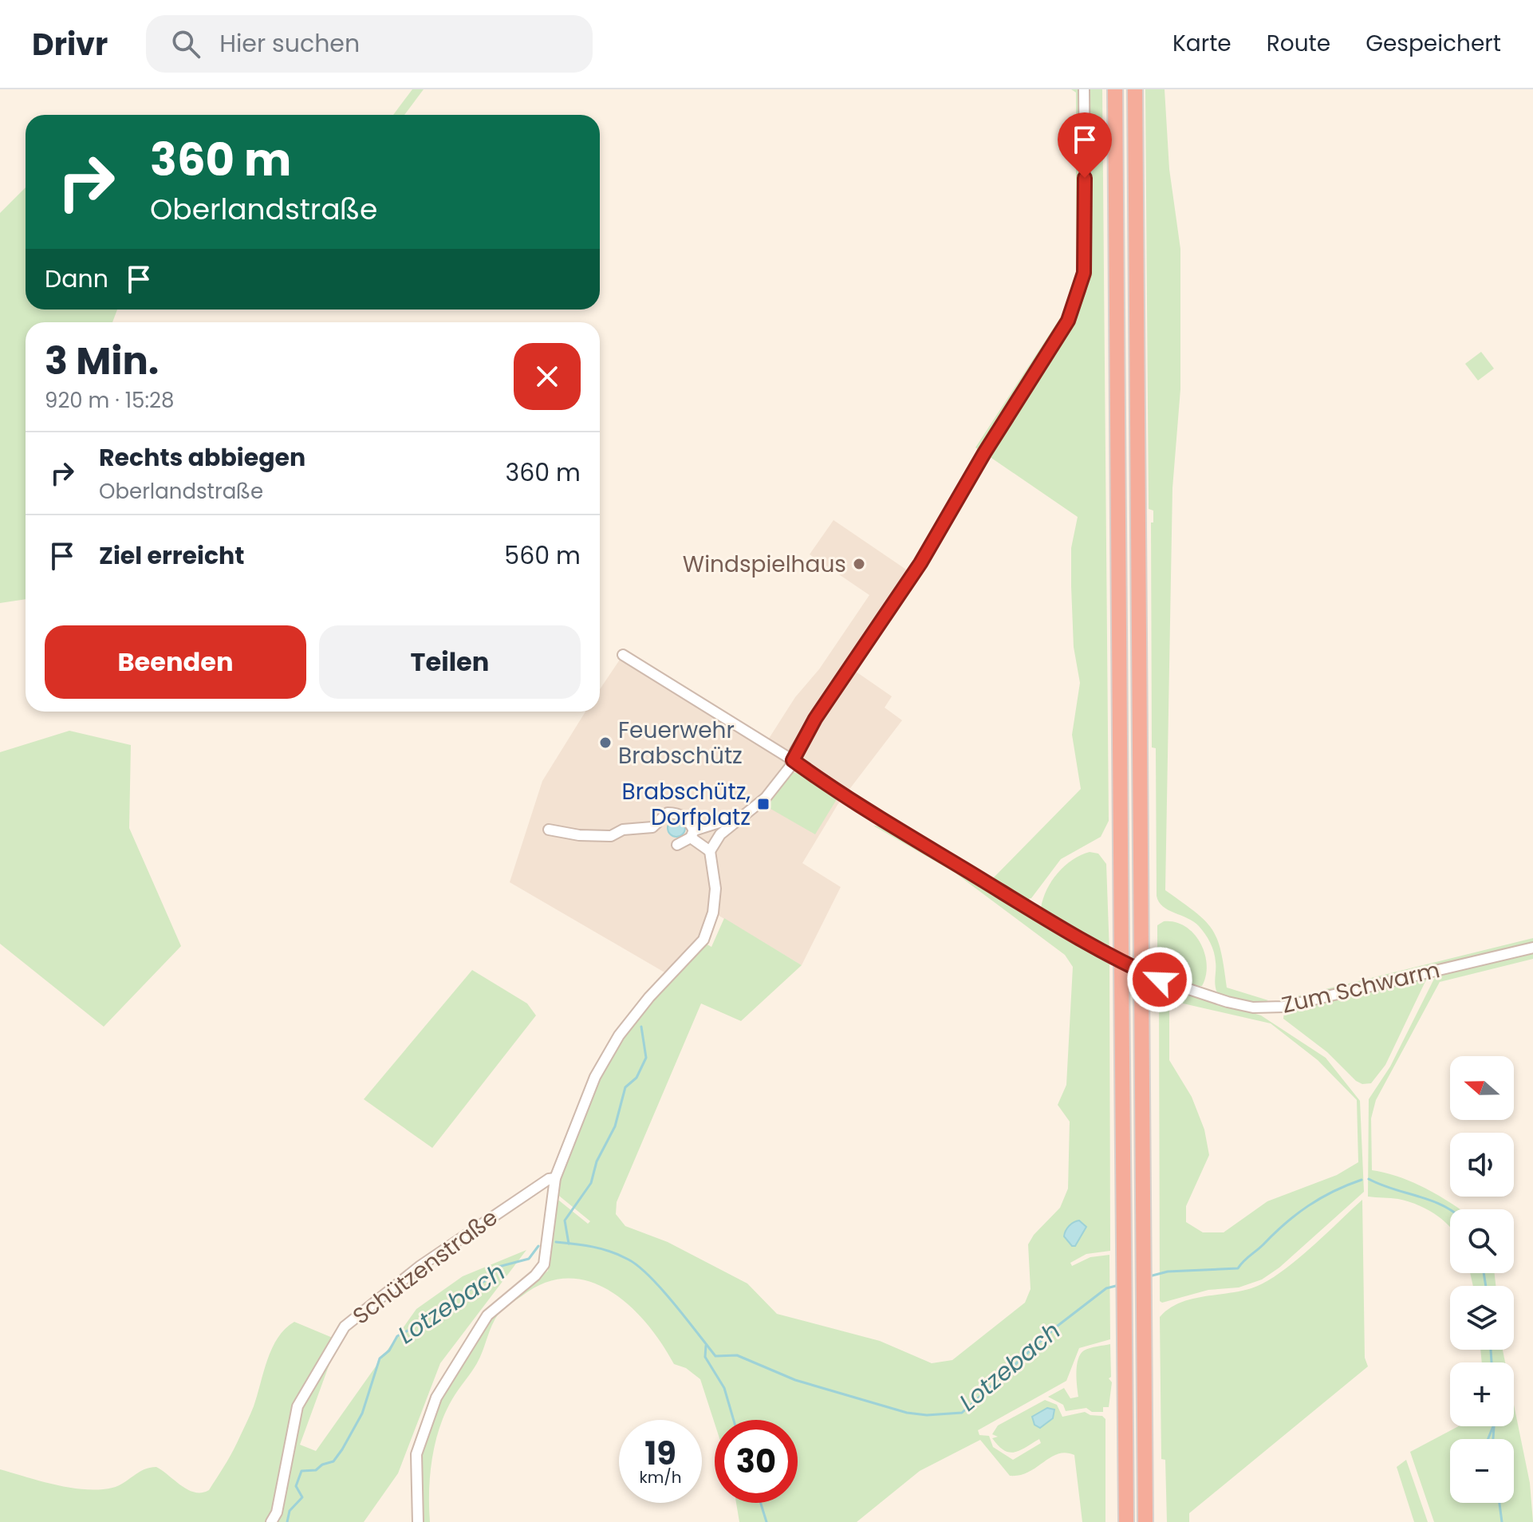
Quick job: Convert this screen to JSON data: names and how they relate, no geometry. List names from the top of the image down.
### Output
{
  "streets": {
    "street": ["Zum Schwarm", "Schützenstraße"]
  },
  "water": ["Lotzebach"],
  "places": {
    "other": ["Windspielhaus", "Feuerwehr Brabschütz"],
    "transit": ["Brabschütz, Dorfplatz"]
  },
  "north": "left",
  "page": {
    "header": "Drivr",
    "search": "Hier suchen",
    "nav": ["Karte", "Route", "Gespeichert"],
    "turn": ["360 m", "Oberlandstraße"],
    "then": "Dann",
    "heading": ["3 Min.", "920 m · 15:28"],
    "list": [
      {
        "name": "Rechts abbiegen",
        "note": "Oberlandstraße",
        "value": "360 m"
      },
      {
        "name": "Ziel erreicht",
        "value": "560 m"
      }
    ],
    "buttons": ["Beenden", "Teilen"],
    "map_buttons": ["+", "−"],
    "speed": "19 km/h",
    "limit": "30"
  }
}
